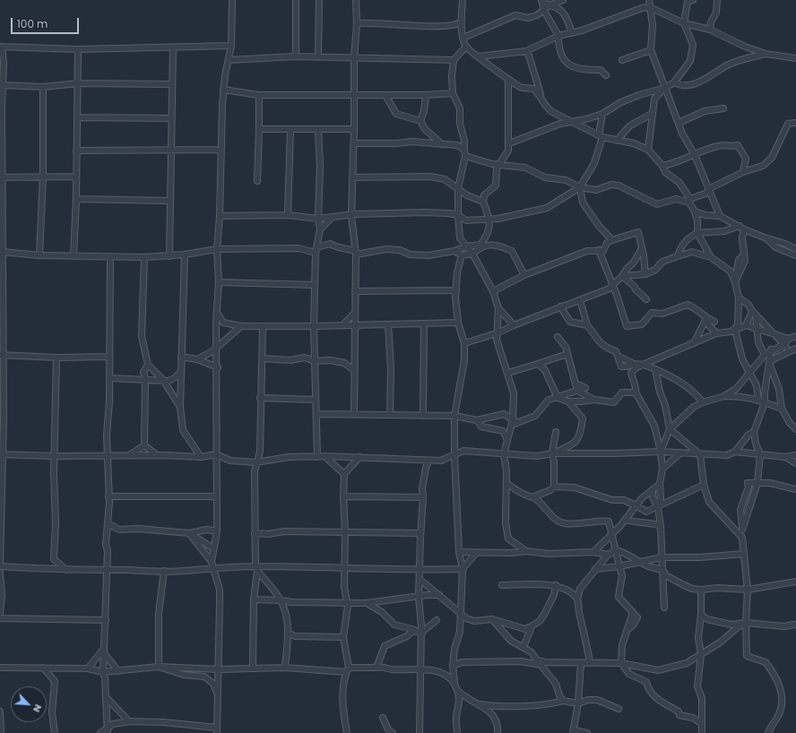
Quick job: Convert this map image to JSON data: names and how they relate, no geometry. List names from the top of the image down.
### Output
{
  "scale_bar": "100 m",
  "north": "bottom right"
}
